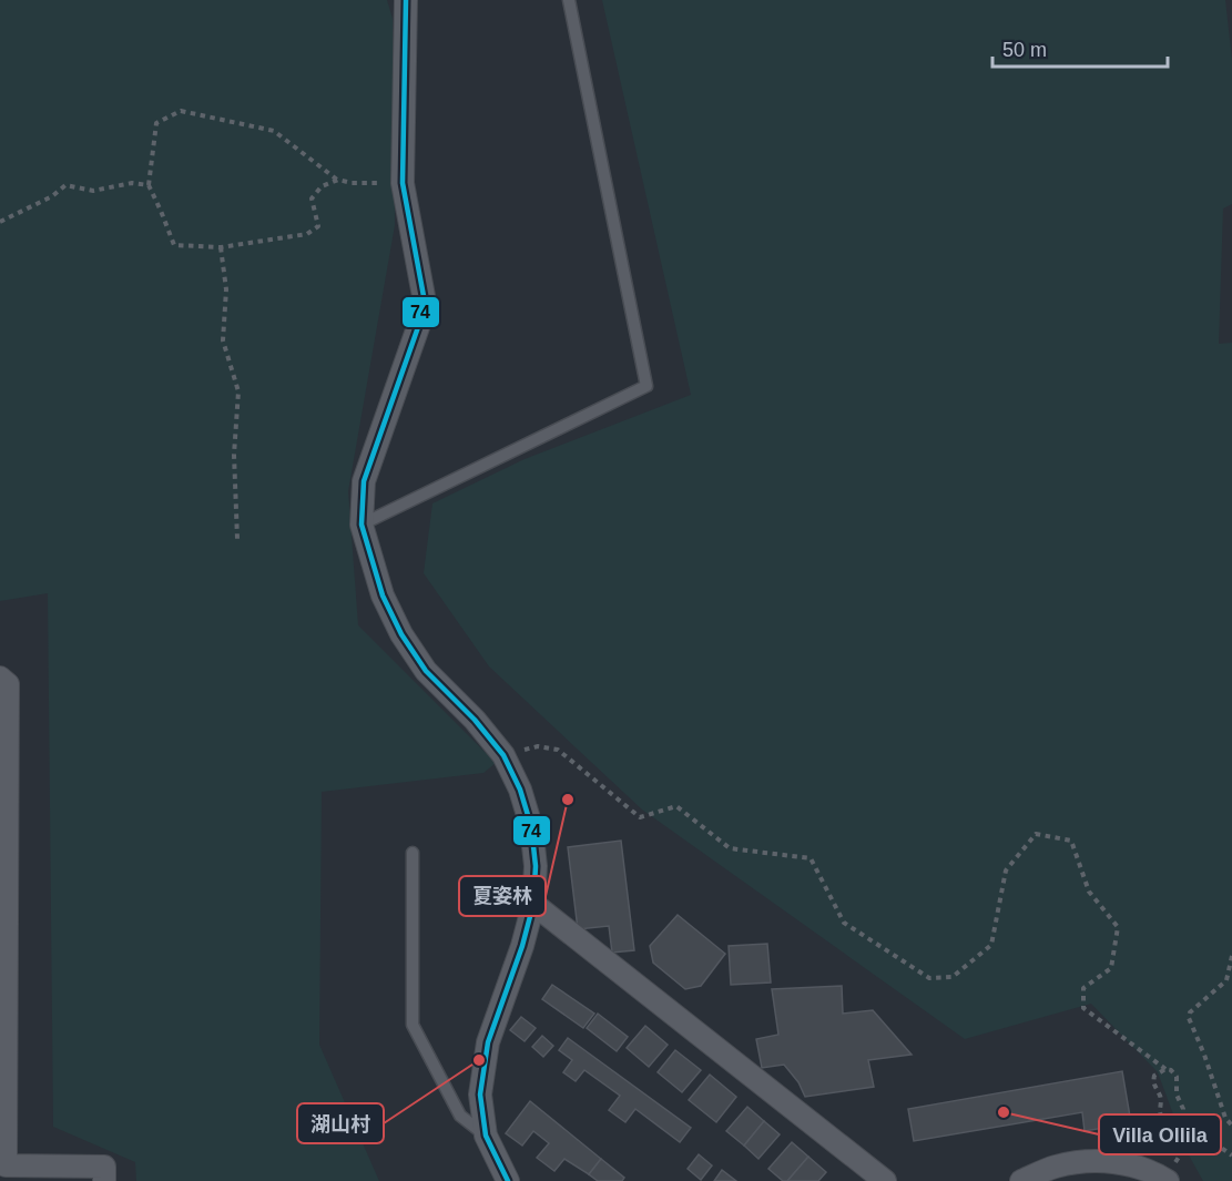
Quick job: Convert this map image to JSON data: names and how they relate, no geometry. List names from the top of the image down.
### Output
{
  "places": ["夏姿林", "湖山村", "Villa Ollila"],
  "lines": ["transit line 74"],
  "scale_bar": "50 m"
}
